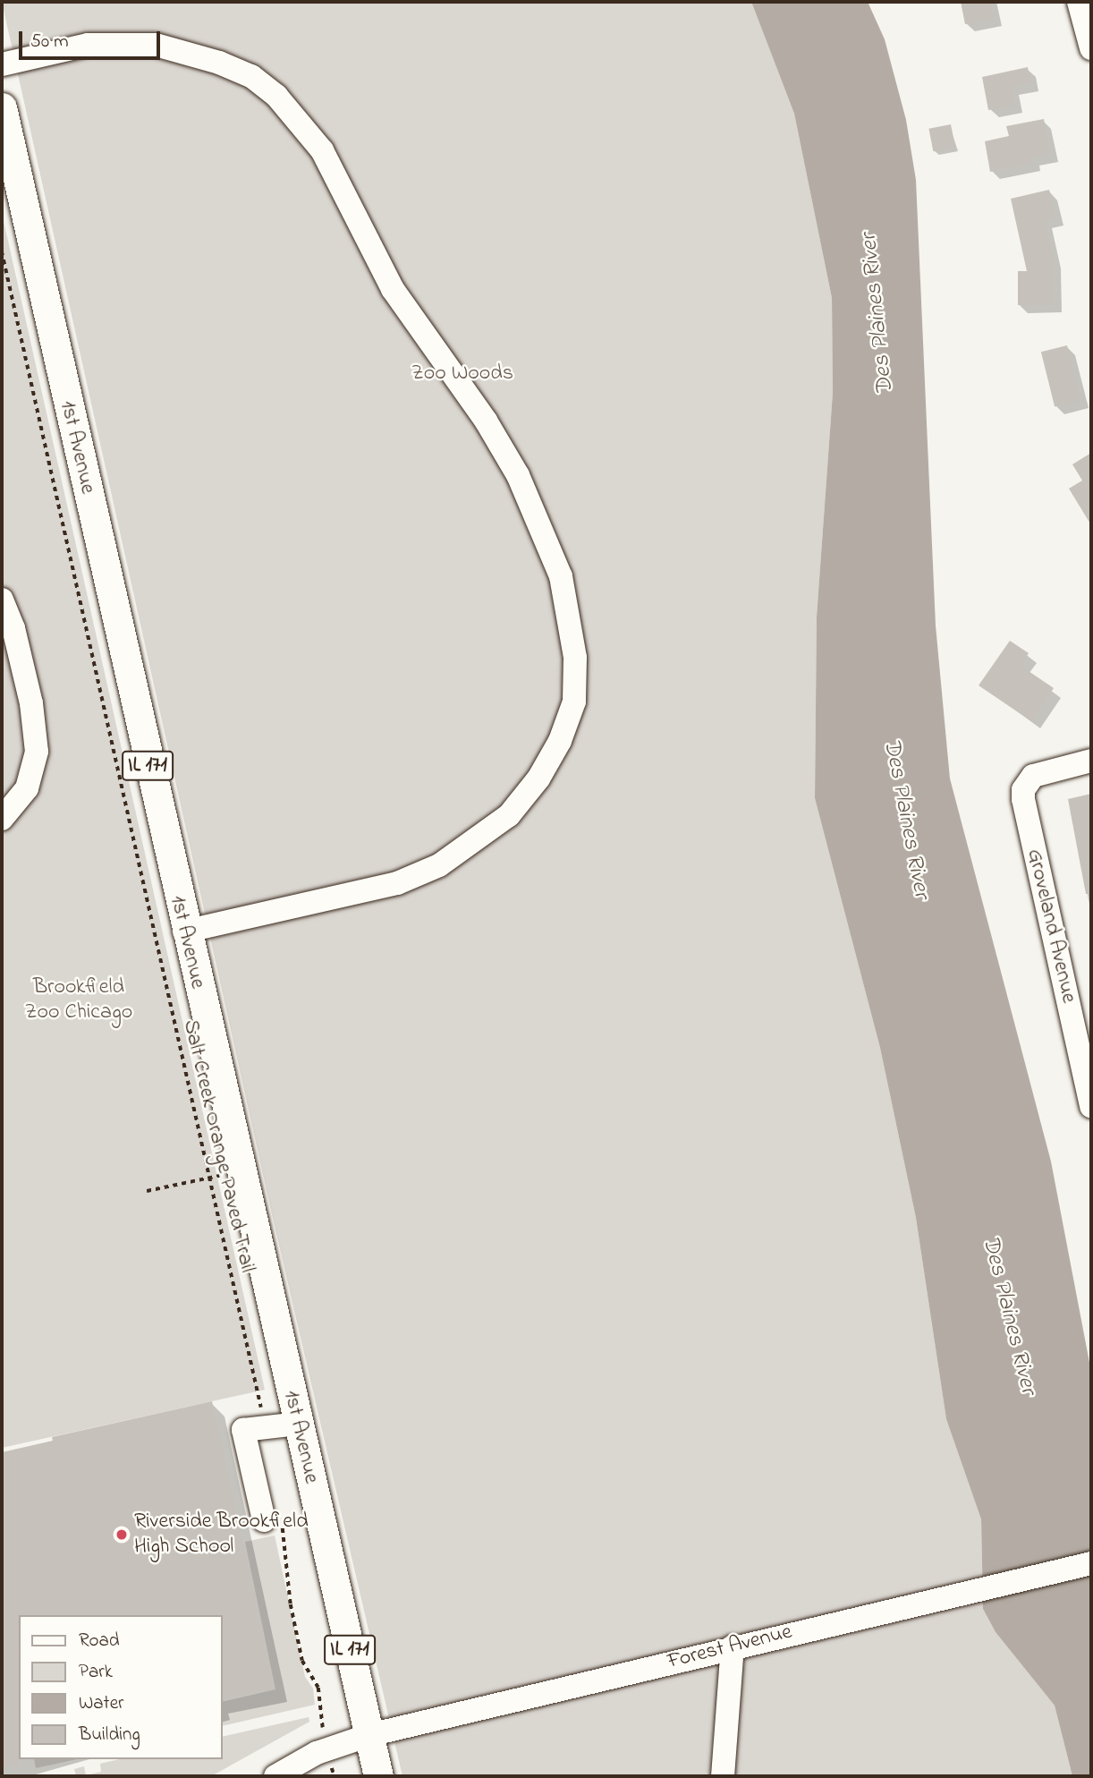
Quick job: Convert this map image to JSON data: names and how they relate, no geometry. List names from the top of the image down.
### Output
{
  "streets": {
    "main road": ["1st Avenue", "IL 171"],
    "street": ["Groveland Avenue", "Forest Avenue"],
    "path": ["Salt Creek Orange Paved Trail"]
  },
  "crossings": [
    ["1st Avenue", "Forest Avenue"]
  ],
  "water": ["Des Plaines River"],
  "parks": ["Zoo Woods", "Brookfield Zoo Chicago"],
  "places": ["Riverside Brookfield High School"],
  "legend": [
    "Road",
    "Park",
    "Water",
    "Building"
  ],
  "scale_bar": "50 m"
}
